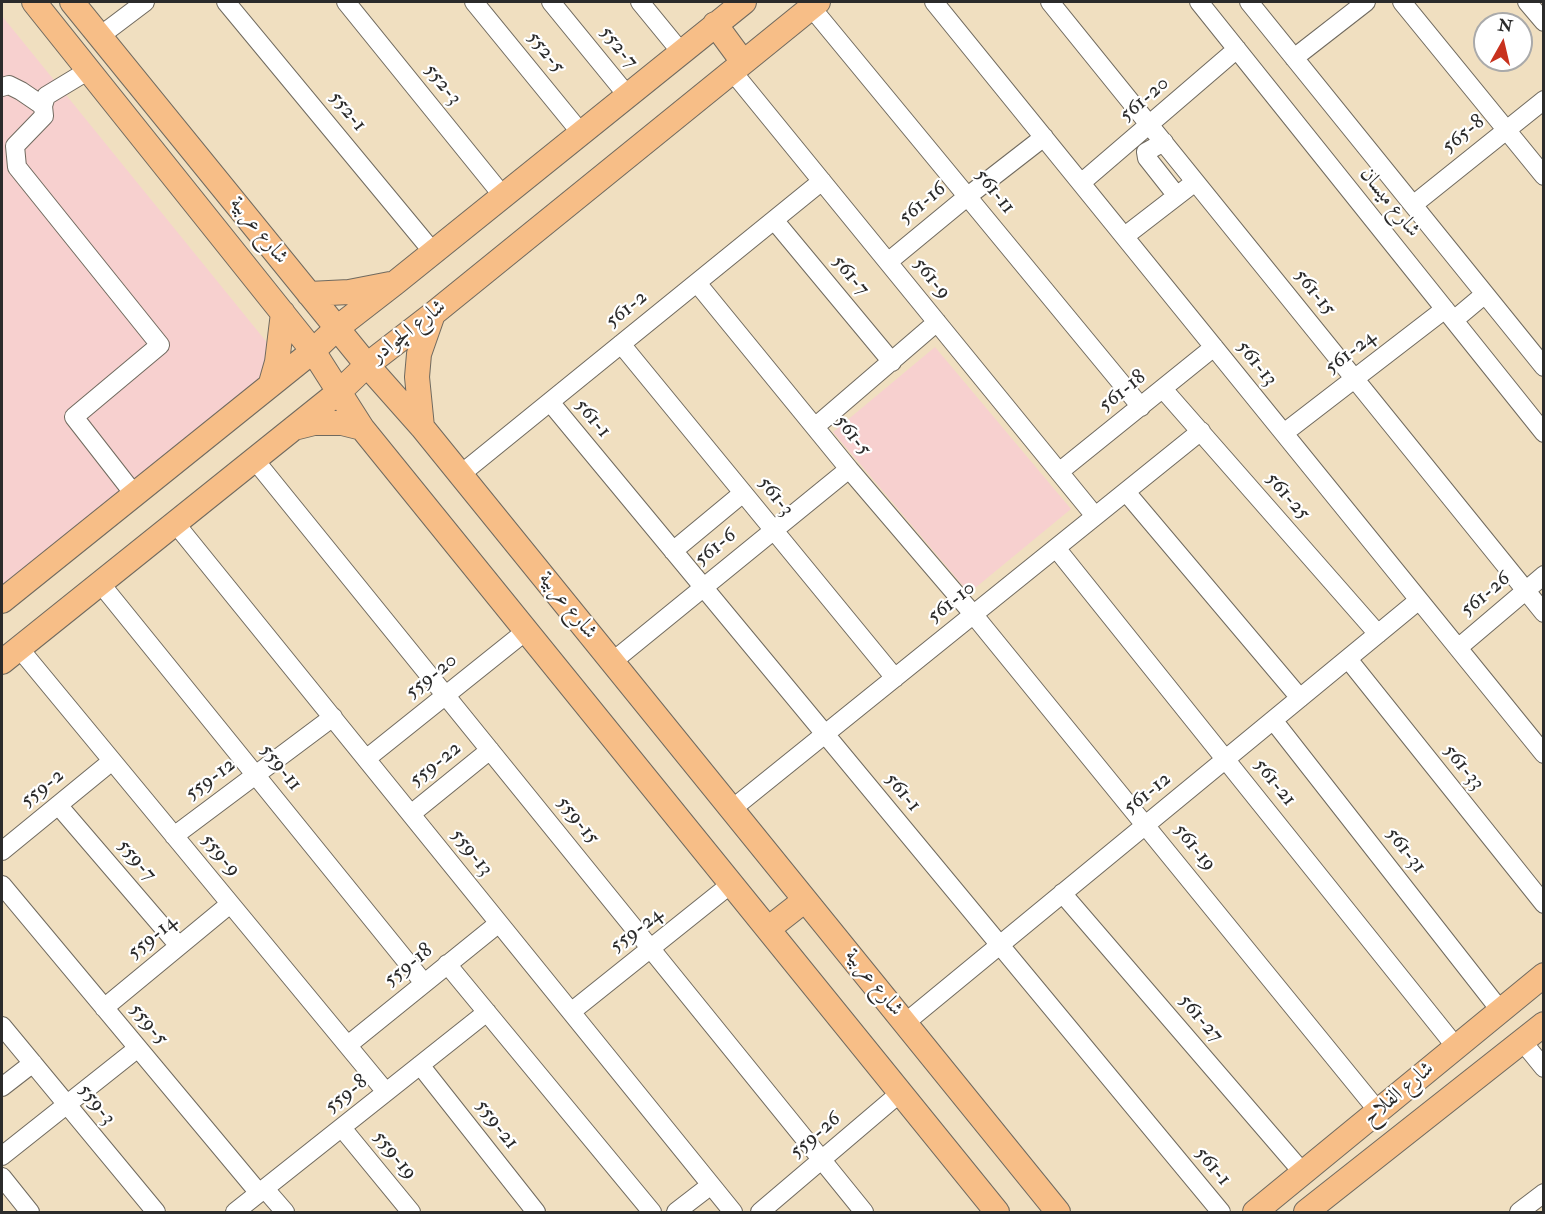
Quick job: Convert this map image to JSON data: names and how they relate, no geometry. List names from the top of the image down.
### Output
{
  "streets": {
    "main road": ["شارع عربية", "شارع الچوادر", "شارع الفلاح"],
    "street": [
      "552-7",
      "552-5",
      "552-3",
      "561-20",
      "552-1",
      "565-8",
      "561-11",
      "شارع ميسان",
      "561-16",
      "561-7",
      "561-9",
      "561-15",
      "561-2",
      "561-24",
      "561-13",
      "561-18",
      "561-1",
      "561-5",
      "561-3",
      "561-25",
      "561-6",
      "561-26",
      "561-10",
      "559-20",
      "559-22",
      "559-11",
      "561-33",
      "559-12",
      "561-21",
      "559-2",
      "561-12",
      "559-15",
      "561-19",
      "561-31",
      "559-13",
      "559-9",
      "559-7",
      "559-24",
      "559-14",
      "559-18",
      "561-27",
      "559-5",
      "559-8",
      "559-3",
      "559-21",
      "559-26",
      "559-19"
    ]
  },
  "crossings": [
    ["561-20", "شارع ميسان"],
    ["561-20", "561-15"],
    ["561-20", "561-13"],
    ["565-8", "شارع ميسان"],
    ["561-11", "561-16"],
    ["561-11", "شارع الچوادر"],
    ["561-11", "561-18"],
    ["شارع ميسان", "561-24"],
    ["561-16", "561-9"],
    ["561-16", "561-13"],
    ["شارع عربية", "561-2"],
    ["شارع عربية", "شارع الچوادر"],
    ["شارع عربية", "561-6"],
    ["شارع عربية", "561-10"],
    ["شارع عربية", "559-20"],
    ["شارع عربية", "561-12"],
    ["شارع عربية", "559-24"],
    ["شارع عربية", "559-26"],
    ["561-7", "561-2"],
    ["561-9", "561-2"],
    ["561-9", "شارع الچوادر"],
    ["561-9", "561-18"],
    ["561-9", "561-10"],
    ["561-15", "561-24"],
    ["561-15", "561-26"],
    ["561-2", "561-1"],
    ["561-2", "561-5"],
    ["561-2", "561-3"],
    ["شارع الچوادر", "559-11"],
    ["شارع الچوادر", "559-15"],
    ["شارع الچوادر", "559-13"],
    ["شارع الچوادر", "559-9"],
    ["561-24", "561-13"],
    ["561-13", "561-18"],
    ["561-13", "561-26"],
    ["561-13", "561-12"],
    ["561-18", "561-25"],
    ["561-1", "561-6"],
    ["561-1", "561-10"],
    ["561-1", "561-12"],
    ["561-5", "561-6"],
    ["561-5", "561-10"],
    ["561-5", "561-19"],
    ["561-3", "561-6"],
    ["561-3", "561-10"],
    ["561-25", "561-10"],
    ["561-25", "561-12"],
    ["561-10", "561-21"],
    ["561-10", "561-19"],
    ["559-20", "559-15"],
    ["559-20", "559-13"],
    ["559-22", "559-15"],
    ["559-22", "559-13"],
    ["559-11", "559-12"],
    ["559-11", "559-18"],
    ["561-33", "561-12"],
    ["559-12", "559-13"],
    ["559-12", "559-9"],
    ["561-21", "561-12"],
    ["561-21", "شارع الفلاح"],
    ["559-2", "559-9"],
    ["559-2", "559-7"],
    ["561-12", "561-19"],
    ["561-12", "561-31"],
    ["561-12", "561-27"],
    ["559-15", "559-24"],
    ["559-15", "559-26"],
    ["561-19", "شارع الفلاح"],
    ["561-31", "شارع الفلاح"],
    ["559-13", "559-24"],
    ["559-13", "559-18"],
    ["559-9", "559-14"],
    ["559-9", "559-18"],
    ["559-9", "559-8"],
    ["559-7", "559-14"],
    ["559-14", "559-5"],
    ["561-27", "شارع الفلاح"],
    ["559-5", "559-8"],
    ["559-8", "559-21"],
    ["559-8", "559-19"]
  ],
  "north": "top"
}
